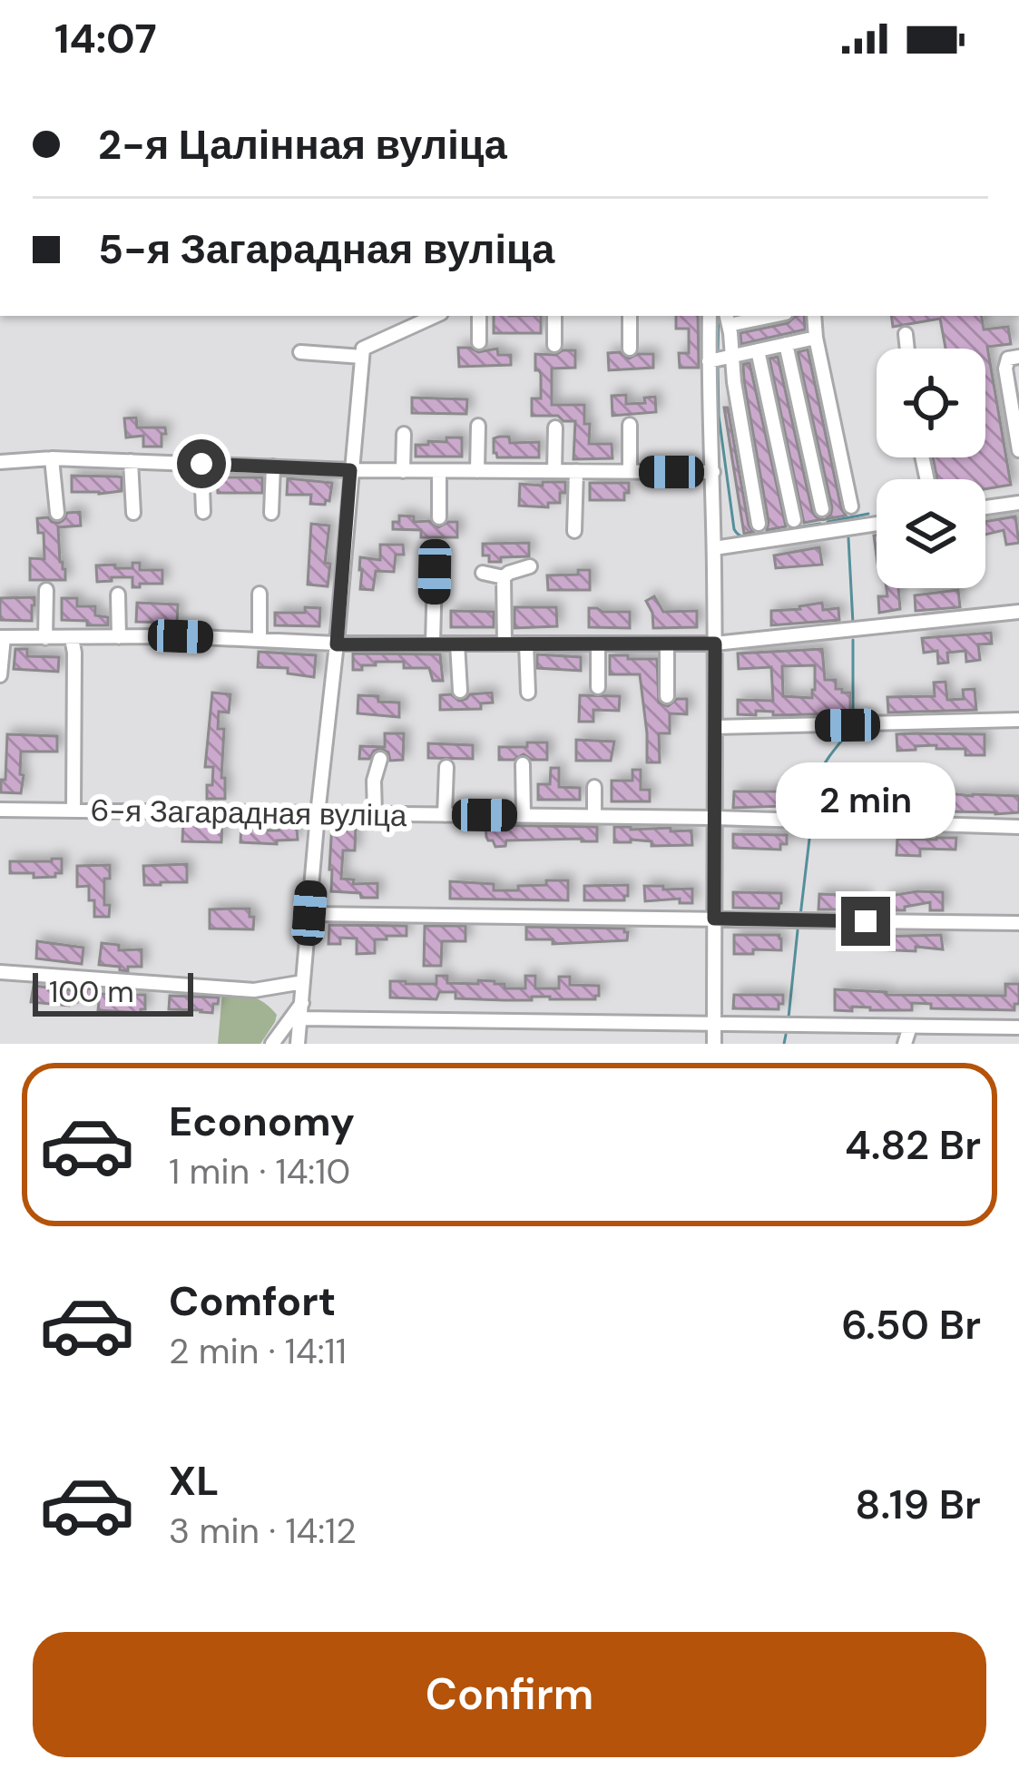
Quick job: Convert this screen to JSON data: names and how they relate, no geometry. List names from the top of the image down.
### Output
{
  "streets": {
    "street": ["6-я Загарадная вуліца"]
  },
  "scale_bar": "100 m",
  "page": {
    "status": "14:07",
    "banner": ["2-я Цалінная вуліца", "5-я Загарадная вуліца"],
    "bubble": "2 min",
    "scale": "100 m",
    "list": [
      {
        "name": "Economy",
        "note": "1 min · 14:10",
        "value": "4.82 Br"
      },
      {
        "name": "Comfort",
        "note": "2 min · 14:11",
        "value": "6.50 Br"
      },
      {
        "name": "XL",
        "note": "3 min · 14:12",
        "value": "8.19 Br"
      }
    ],
    "buttons": "Confirm"
  }
}
